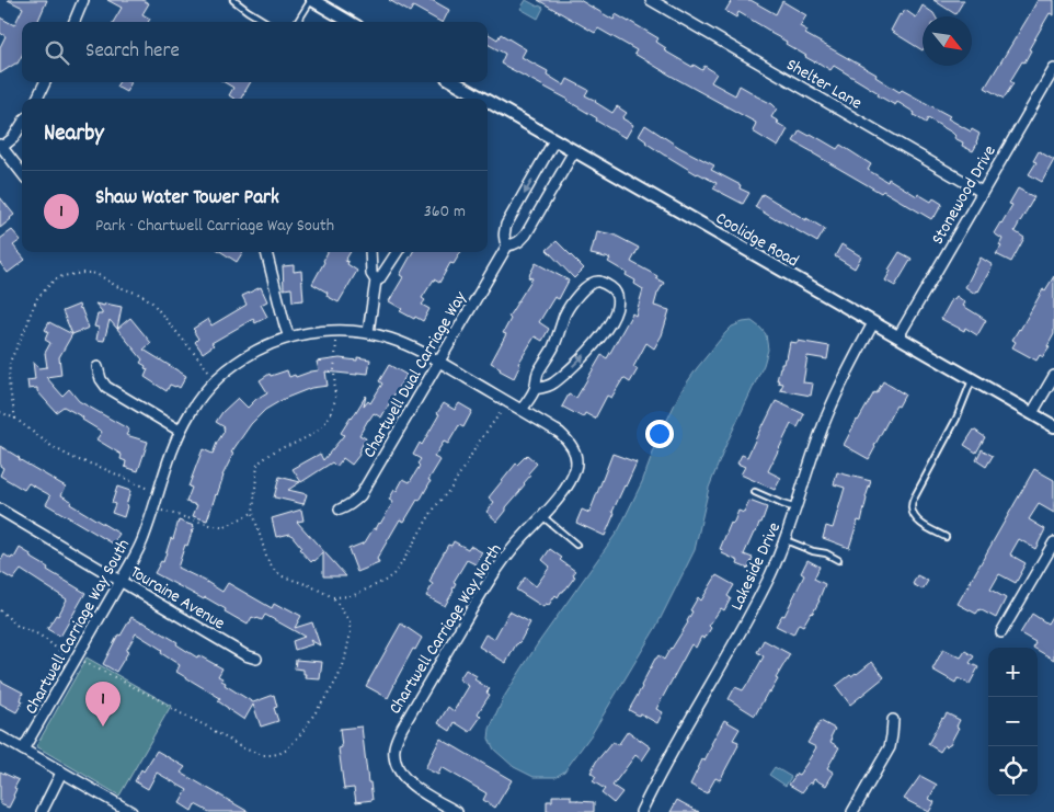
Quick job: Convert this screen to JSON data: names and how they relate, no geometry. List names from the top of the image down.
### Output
{
  "streets": {
    "street": [
      "Shelter Lane",
      "Stonewood Drive",
      "Coolidge Road",
      "Chartwell Dual Carriage Way",
      "Lakeside Drive",
      "Touraine Avenue",
      "Chartwell Carriage Way South",
      "Chartwell Carriage Way North"
    ]
  },
  "crossings": [
    ["Shelter Lane", "Stonewood Drive"],
    ["Stonewood Drive", "Coolidge Road"],
    ["Coolidge Road", "Chartwell Dual Carriage Way"],
    ["Coolidge Road", "Lakeside Drive"],
    ["Chartwell Dual Carriage Way", "Chartwell Carriage Way South"],
    ["Chartwell Dual Carriage Way", "Chartwell Carriage Way North"],
    ["Touraine Avenue", "Chartwell Carriage Way South"],
    ["Chartwell Carriage Way South", "Chartwell Carriage Way North"]
  ],
  "north": "bottom right",
  "page": {
    "search": "Search here",
    "heading": "Nearby",
    "list": [
      {
        "mark": "1",
        "name": "Shaw Water Tower Park",
        "note": "Park · Chartwell Carriage Way South",
        "value": "360 m"
      }
    ],
    "map_buttons": ["+", "−"],
    "pins": "1"
  }
}
